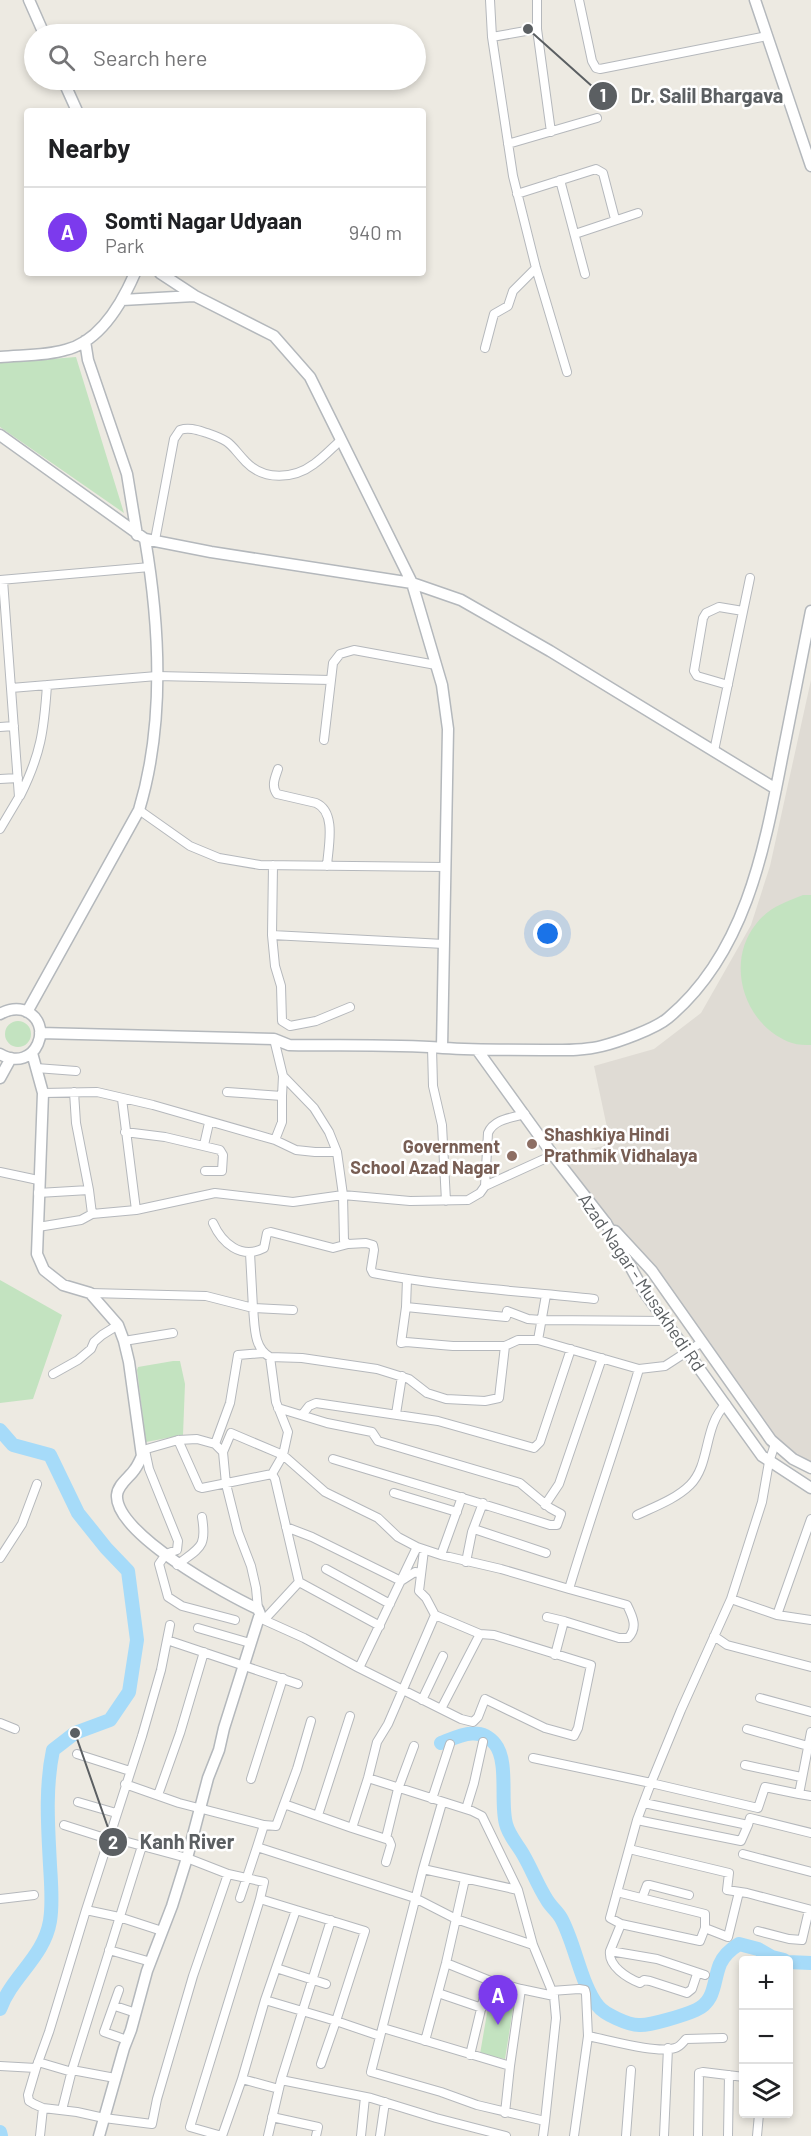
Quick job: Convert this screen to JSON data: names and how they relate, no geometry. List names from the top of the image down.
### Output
{
  "streets": {
    "street": ["Azad Nagar - Musakhedi Rd"]
  },
  "places": [
    "Dr. Salil Bhargava",
    "Shashkiya Hindi Prathmik Vidhalaya",
    "Government School Azad Nagar",
    "Kanh River"
  ],
  "page": {
    "search": "Search here",
    "heading": "Nearby",
    "list": [
      {
        "mark": "A",
        "name": "Somti Nagar Udyaan",
        "note": "Park",
        "value": "940 m"
      }
    ],
    "map_buttons": ["+", "−"],
    "pins": "A"
  }
}
